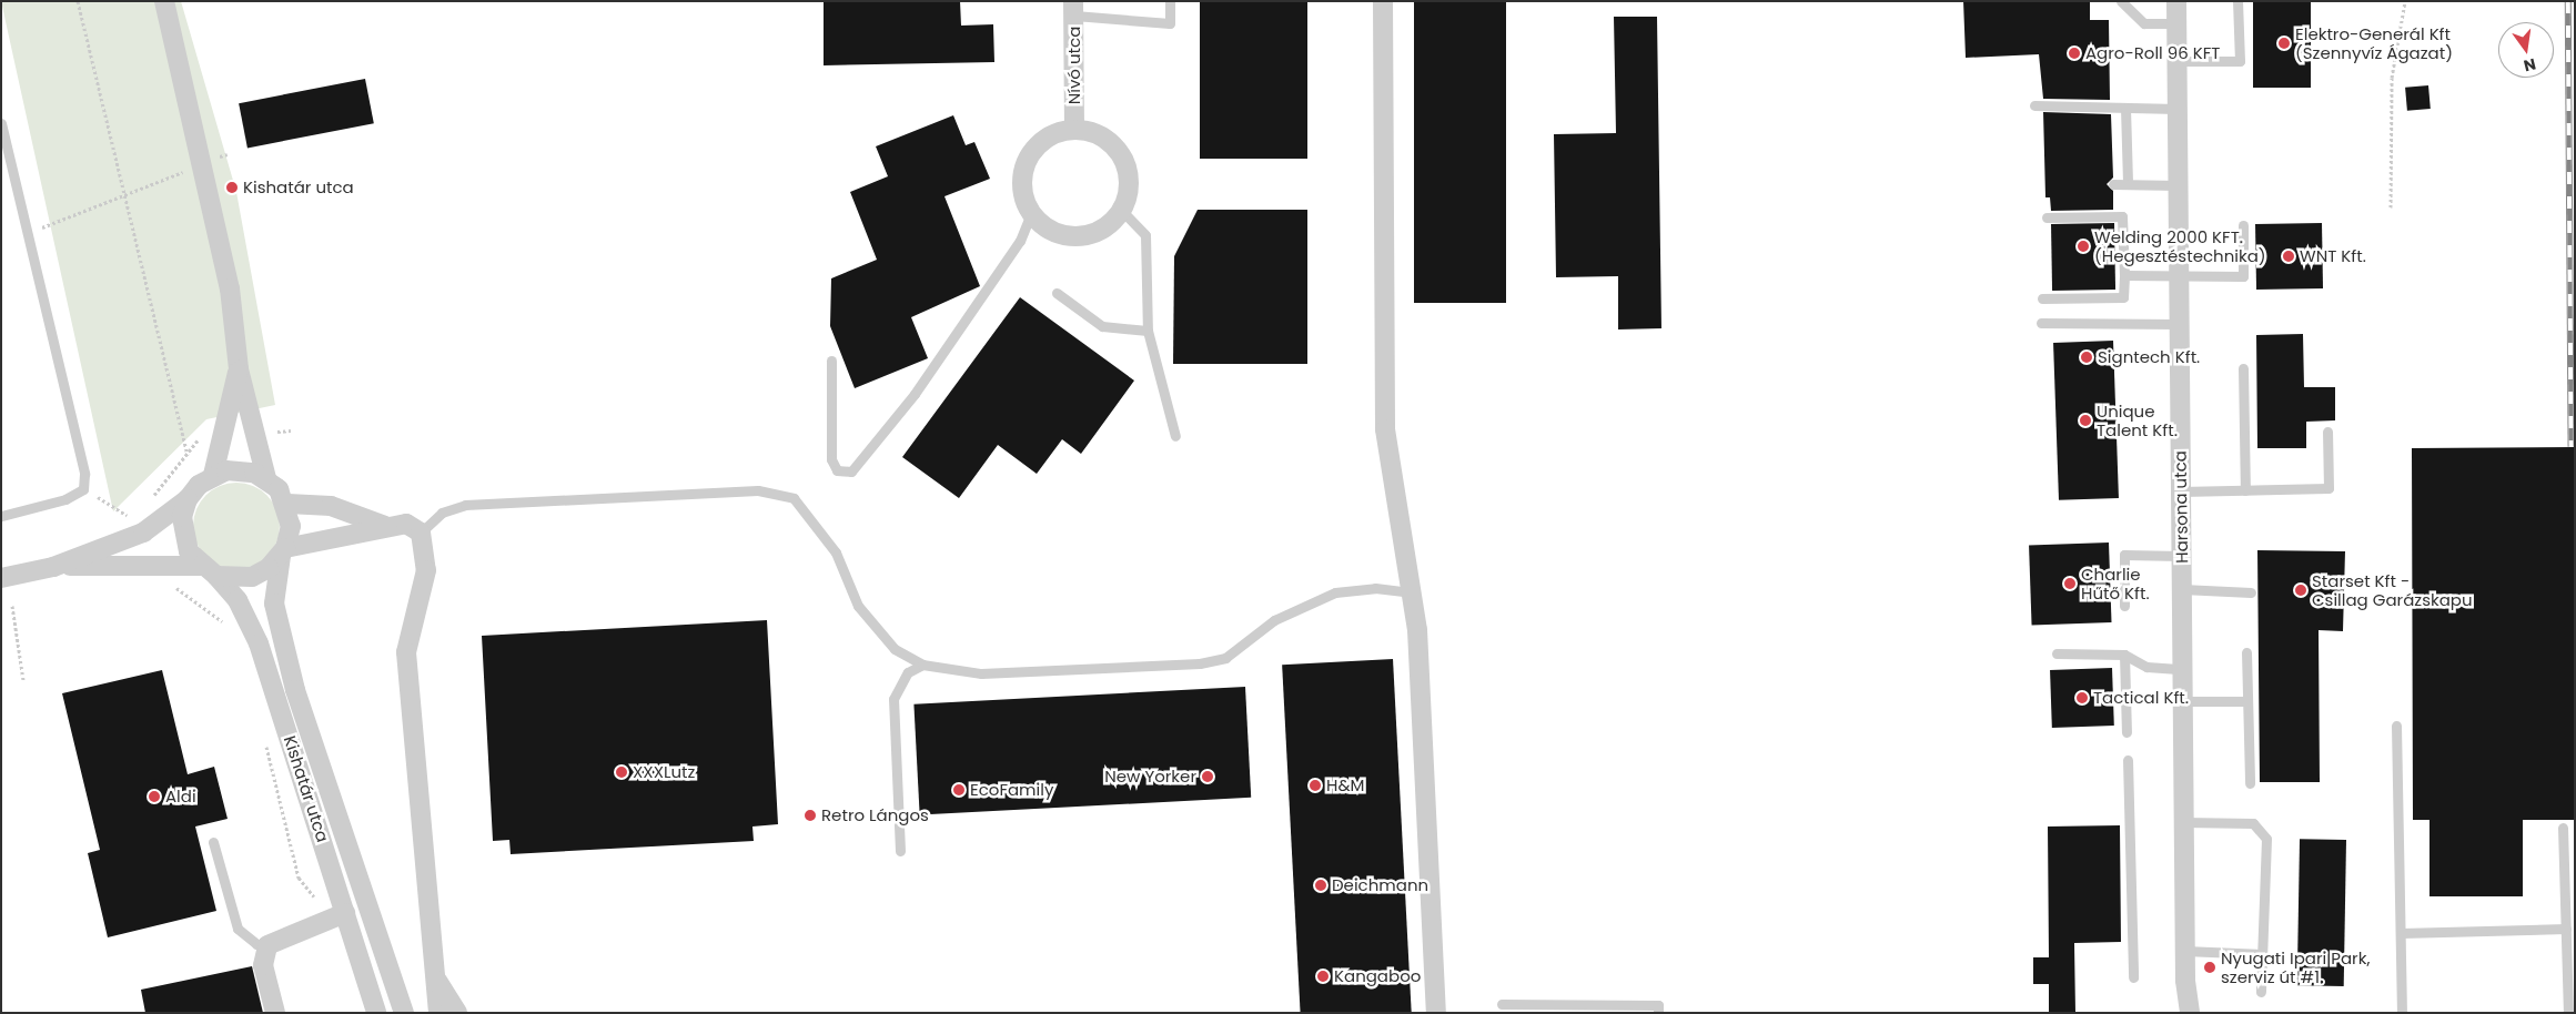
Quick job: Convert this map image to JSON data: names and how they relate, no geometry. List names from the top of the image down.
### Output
{
  "streets": {
    "street": ["Nívó utca", "Harsona utca", "Kishatár utca"]
  },
  "places": [
    "Elektro-Generál Kft (Szennyvíz Ágazat)",
    "Agro-Roll 96 KFT",
    "Kishatár utca",
    "Welding 2000 KFT. (Hegesztéstechnika)",
    "WNT Kft.",
    "Signtech Kft.",
    "Unique Talent Kft.",
    "Charlie Hűtő Kft.",
    "Starset Kft - Csillag Garázskapu",
    "Tactical Kft.",
    "XXXLutz",
    "New Yorker",
    "H&M",
    "EcoFamily",
    "Aldi",
    "Retro Lángos",
    "Deichmann",
    "Nyugati Ipari Park, szerviz út #1.",
    "Kangaboo"
  ],
  "north": "bottom"
}
